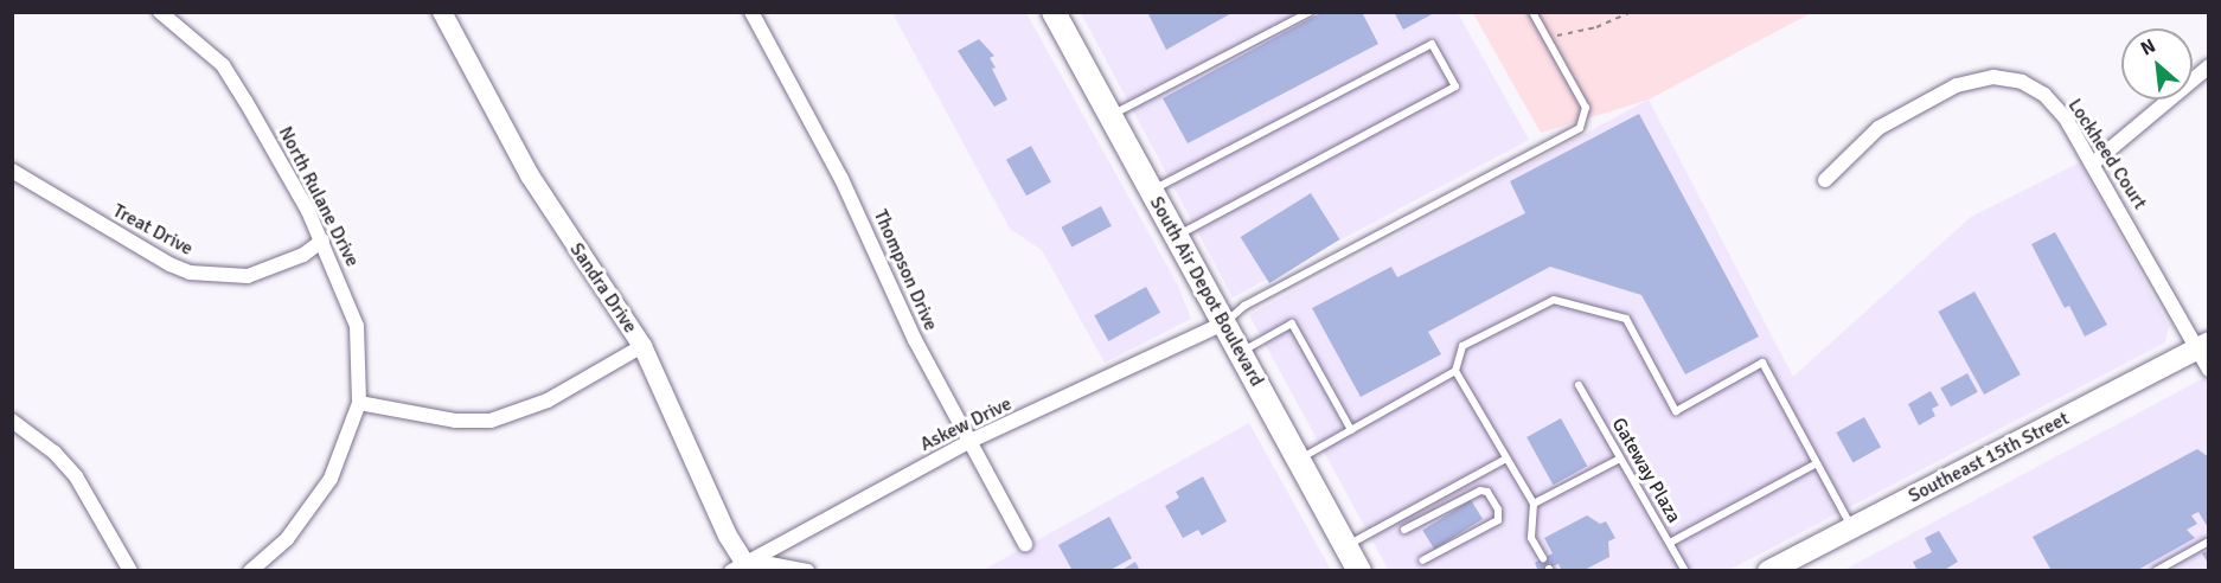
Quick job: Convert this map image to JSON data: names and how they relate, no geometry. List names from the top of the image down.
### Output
{
  "streets": {
    "main road": ["South Air Depot Boulevard", "Southeast 15th Street"],
    "street": [
      "Lockheed Court",
      "North Rulane Drive",
      "Treat Drive",
      "Thompson Drive",
      "Sandra Drive",
      "Askew Drive"
    ],
    "lane": ["Gateway Plaza"]
  },
  "crossings": [
    ["Lockheed Court", "Southeast 15th Street"],
    ["North Rulane Drive", "Treat Drive"],
    ["Thompson Drive", "Askew Drive"],
    ["Sandra Drive", "Askew Drive"],
    ["South Air Depot Boulevard", "Askew Drive"]
  ],
  "north": "top left"
}
